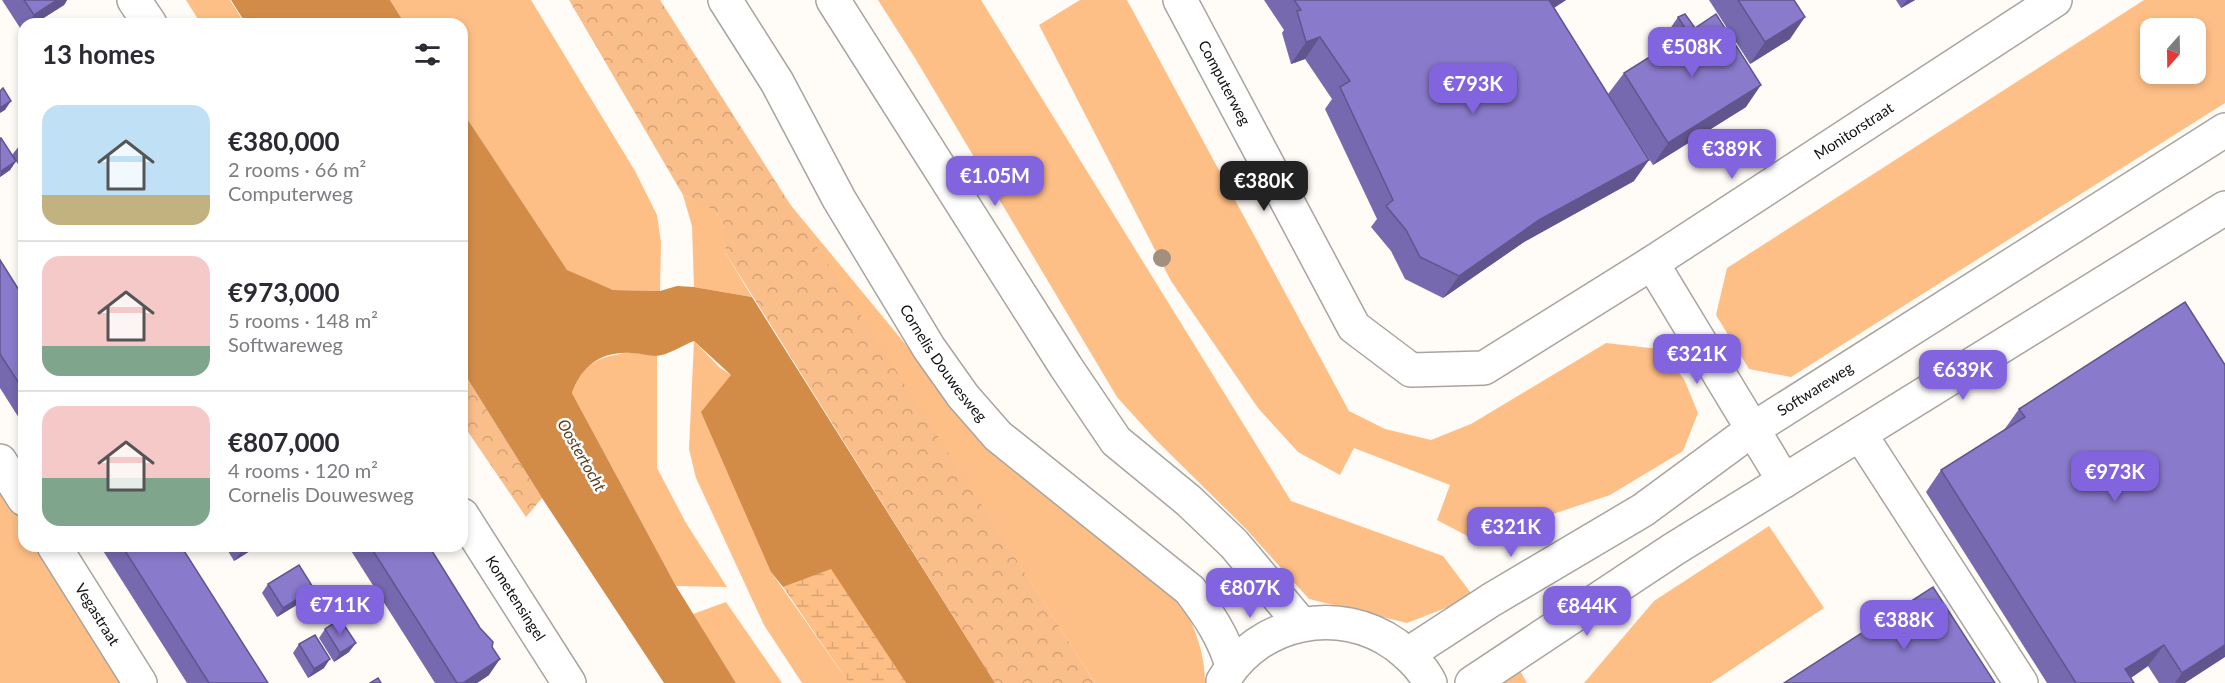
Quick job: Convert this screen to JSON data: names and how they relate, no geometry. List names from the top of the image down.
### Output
{
  "streets": {
    "street": [
      "Computerweg",
      "Monitorstraat",
      "Cornelis Douwesweg",
      "Softwareweg",
      "Kometensingel",
      "Vegastraat"
    ]
  },
  "crossings": [
    ["Computerweg", "Monitorstraat"]
  ],
  "water": ["Oostertocht"],
  "north": "bottom",
  "page": {
    "heading": "13 homes",
    "price": [
      "€508K",
      "€793K",
      "€389K",
      "€1.05M",
      "€380K",
      "€321K",
      "€639K",
      "€973K",
      "€321K",
      "€807K",
      "€711K",
      "€844K",
      "€388K"
    ],
    "list": [
      {
        "name": "€380,000",
        "note": "2 rooms · 66 m² · Computerweg"
      },
      {
        "name": "€973,000",
        "note": "5 rooms · 148 m² · Softwareweg"
      },
      {
        "name": "€807,000",
        "note": "4 rooms · 120 m² · Cornelis Douwesweg"
      }
    ]
  }
}
